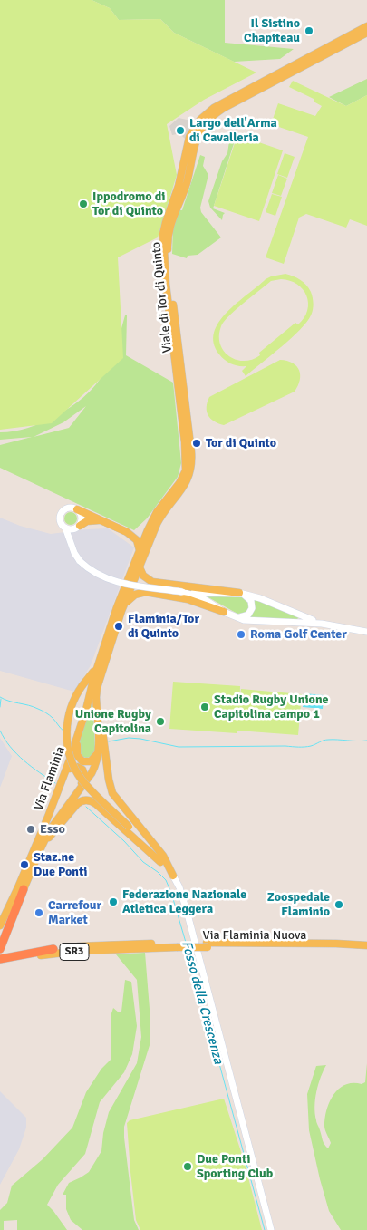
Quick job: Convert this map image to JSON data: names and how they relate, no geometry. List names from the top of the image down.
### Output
{
  "streets": {
    "highway": ["SR3"],
    "main road": ["Viale di Tor di Quinto", "Via Flaminia", "Via Flaminia Nuova"]
  },
  "crossings": [
    ["Viale di Tor di Quinto", "Via Flaminia"],
    ["Via Flaminia Nuova", "SR3"]
  ],
  "water": ["Fosso della Crescenza"],
  "places": [
    "Il Sistino Chapiteau",
    "Largo dell'Arma di Cavalleria",
    "Ippodromo di Tor di Quinto",
    "Tor di Quinto",
    "Flaminia/Tor di Quinto",
    "Roma Golf Center",
    "Stadio Rugby Unione Capitolina campo 1",
    "Unione Rugby Capitolina",
    "Esso",
    "Staz.ne Due Ponti",
    "Federazione Nazionale Atletica Leggera",
    "Zoospedale Flaminio",
    "Carrefour Market",
    "Due Ponti Sporting Club"
  ]
}
